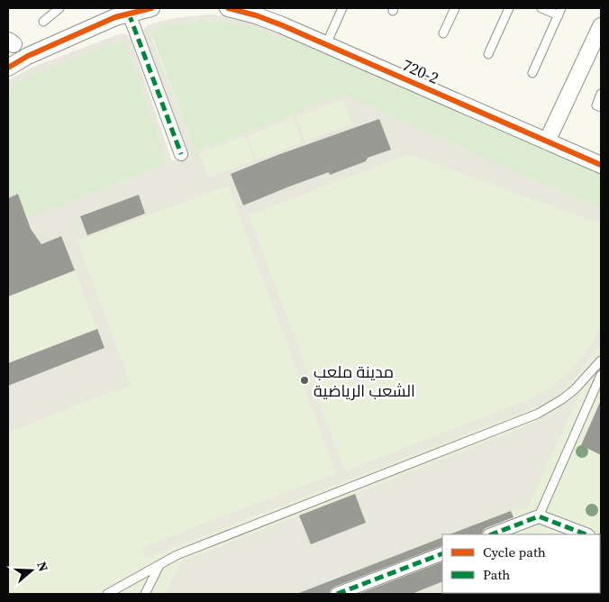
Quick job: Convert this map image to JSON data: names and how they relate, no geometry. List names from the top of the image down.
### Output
{
  "streets": {
    "street": ["720-2"]
  },
  "places": ["مدينة ملعب الشعب الرياضية"],
  "legend": ["Cycle path", "Path"],
  "north": "right"
}
